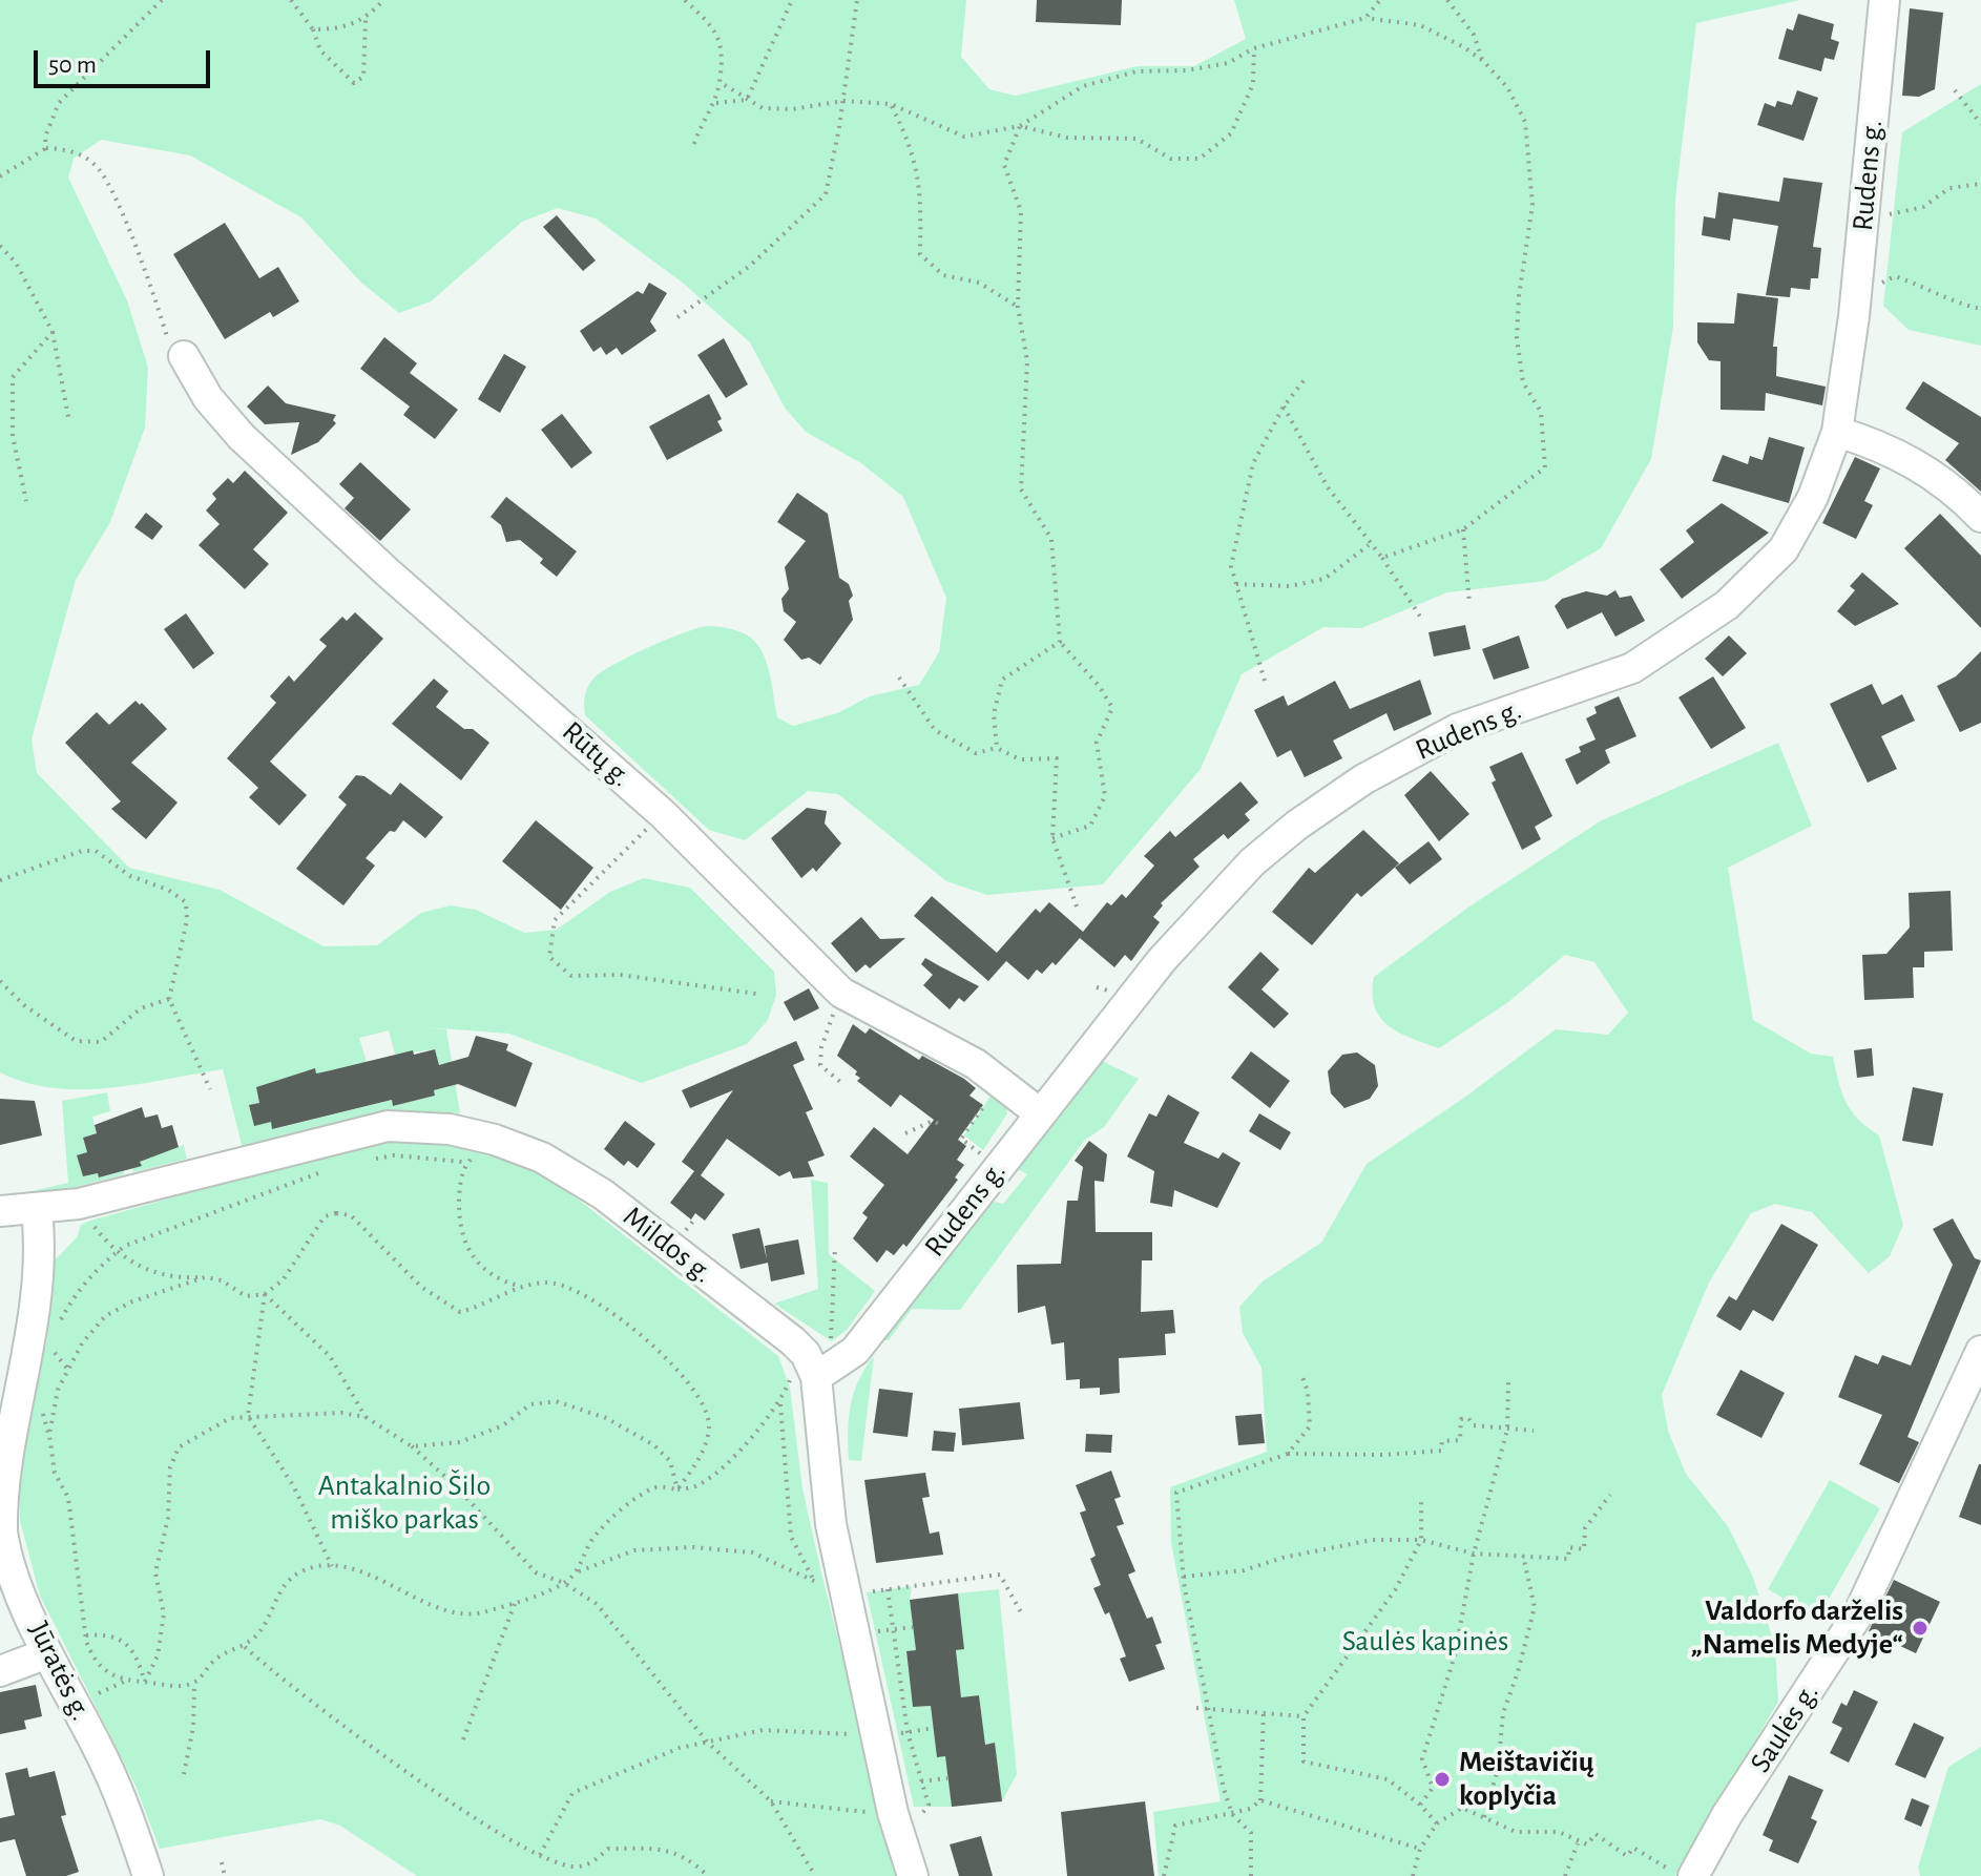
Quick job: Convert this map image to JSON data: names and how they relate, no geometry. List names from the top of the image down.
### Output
{
  "streets": {
    "street": [
      "Rudens g.",
      "Rūtų g.",
      "Mildos g.",
      "Jūratės g.",
      "Saulės g."
    ]
  },
  "crossings": [
    ["Rudens g.", "Rūtų g."],
    ["Rudens g.", "Mildos g."],
    ["Mildos g.", "Jūratės g."]
  ],
  "parks": ["Antakalnio Šilo miško parkas", "Saulės kapinės"],
  "places": ["Valdorfo darželis „Namelis Medyje“", "Meištavičių koplyčia"],
  "scale_bar": "50 m"
}
